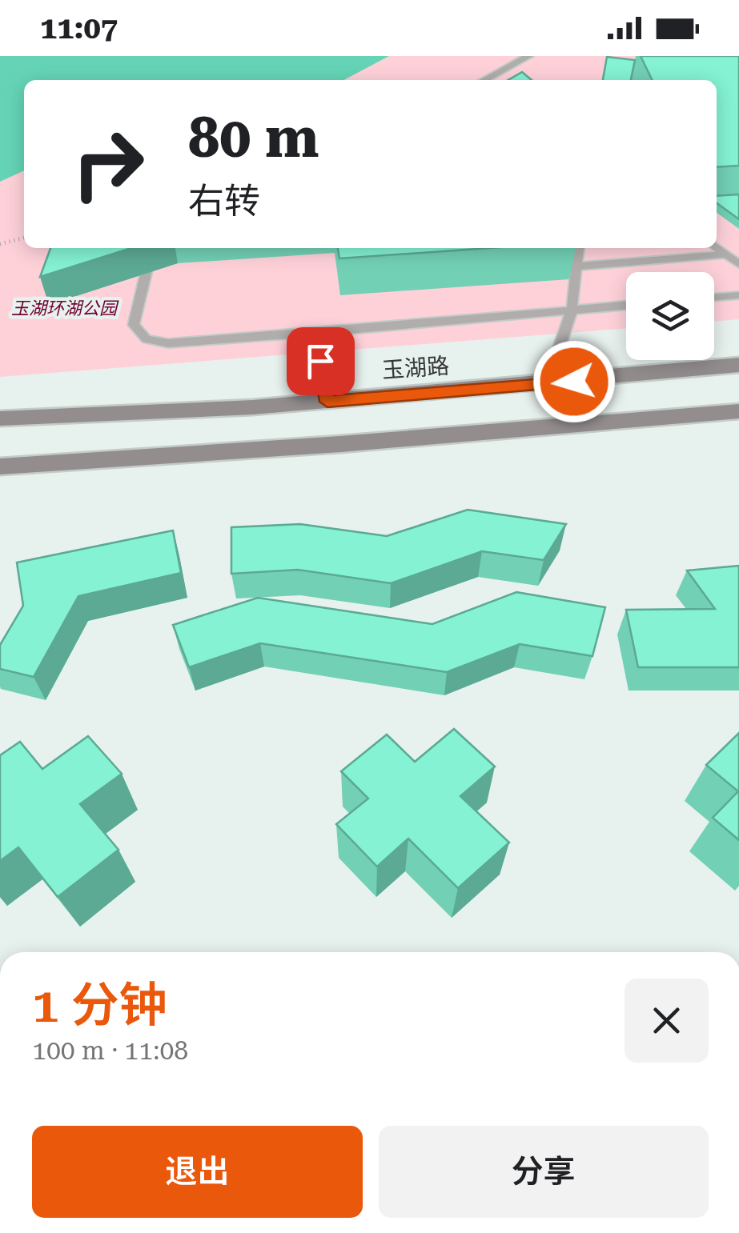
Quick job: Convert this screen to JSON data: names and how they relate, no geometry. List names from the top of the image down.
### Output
{
  "streets": {
    "main road": ["玉湖路"]
  },
  "parks": ["玉湖环湖公园"],
  "page": {
    "status": "11:07",
    "turn": ["80 m", "右转"],
    "heading": ["1 分钟", "100 m · 11:08"],
    "buttons": ["退出", "分享"]
  }
}
